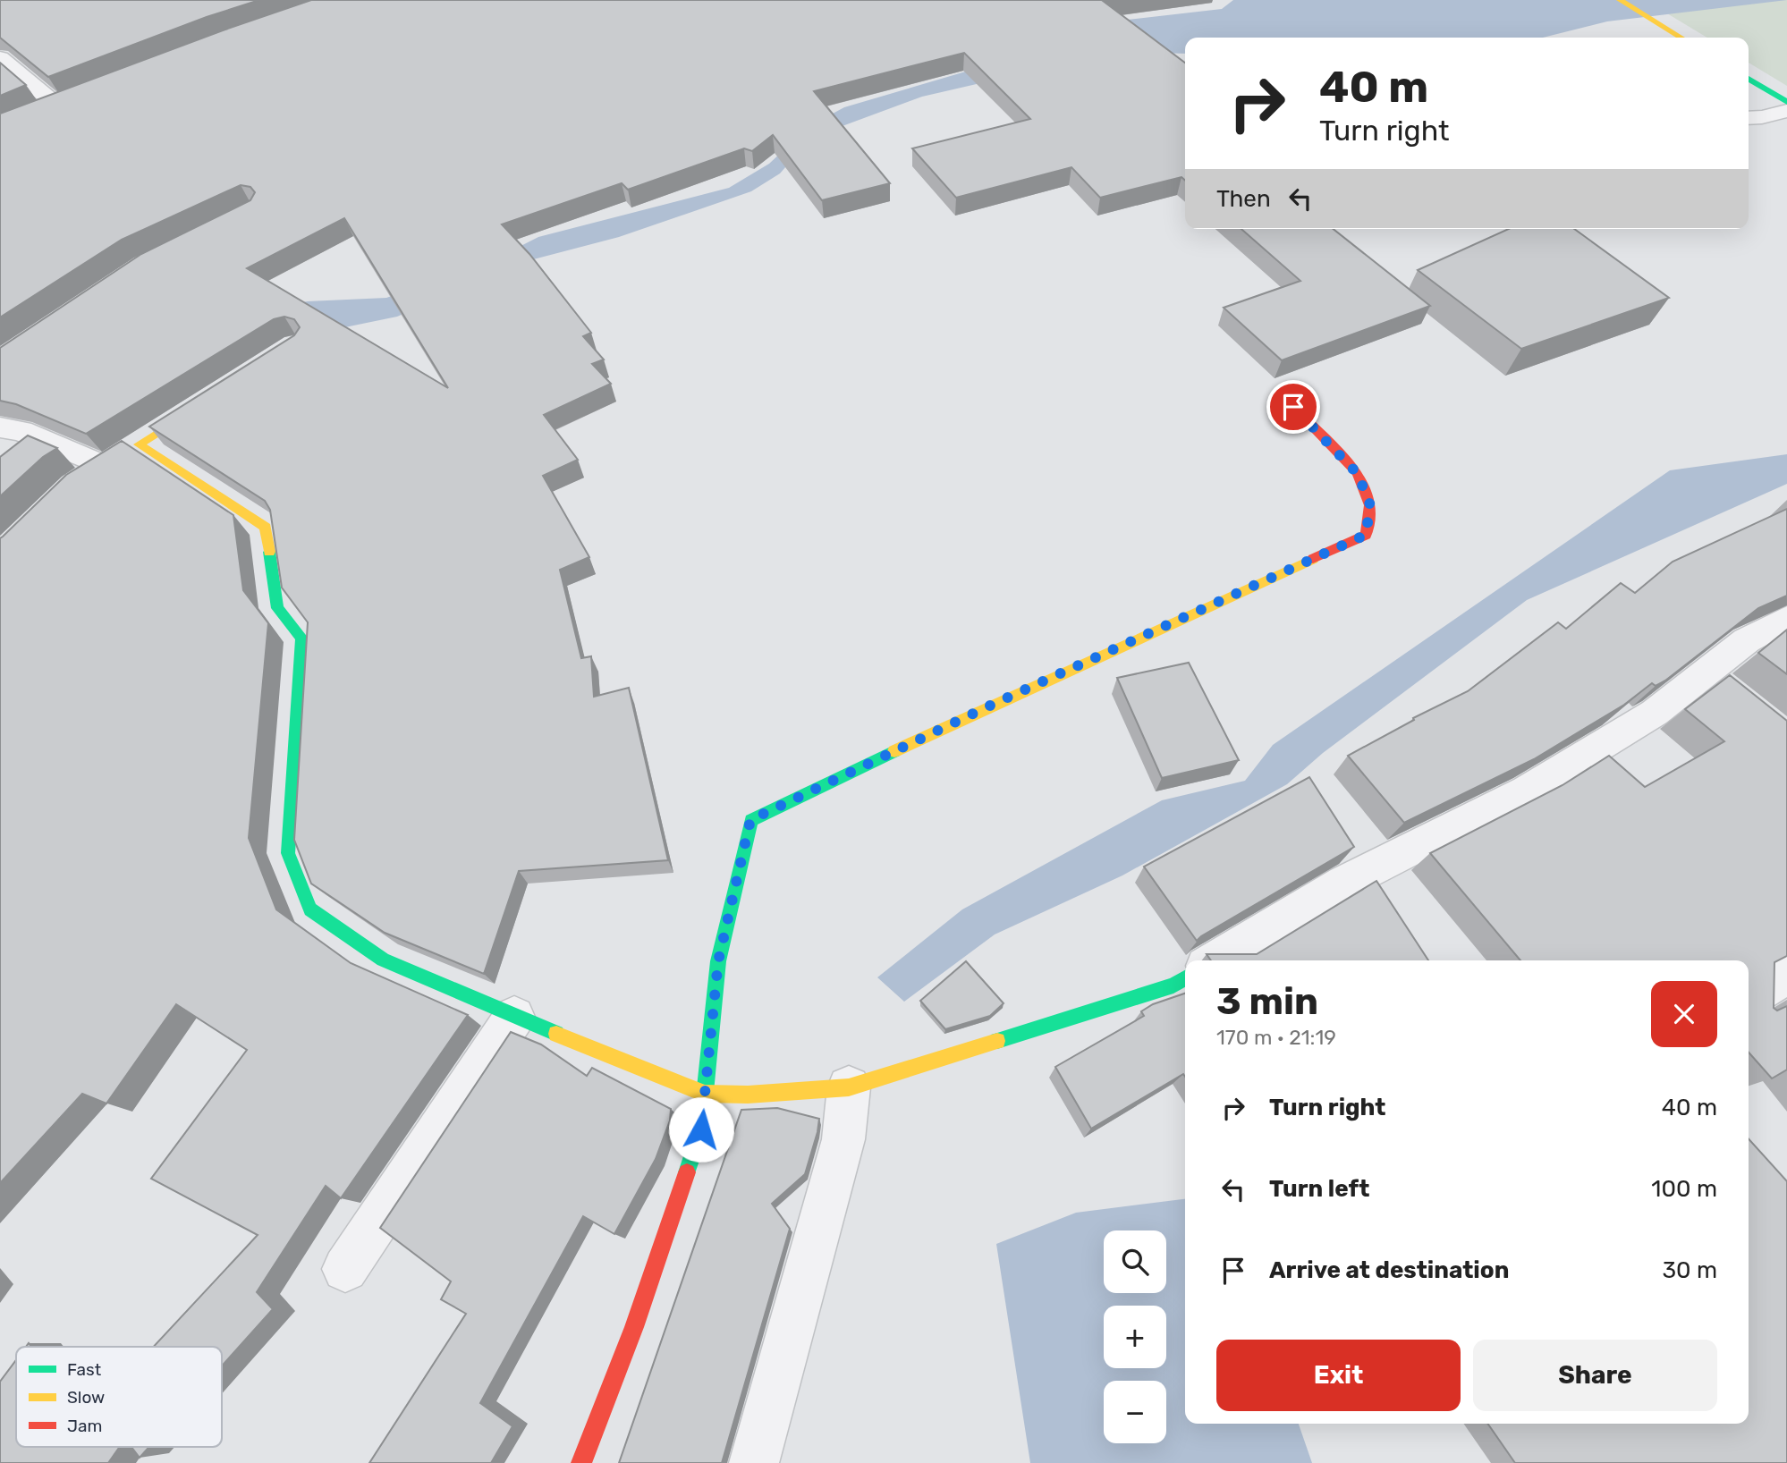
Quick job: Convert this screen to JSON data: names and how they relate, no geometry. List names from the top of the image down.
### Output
{
  "legend": ["Fast", "Slow", "Jam"],
  "page": {
    "turn": ["40 m", "Turn right"],
    "then": "Then",
    "heading": ["3 min", "170 m · 21:19"],
    "list": [
      {
        "name": "Turn right",
        "value": "40 m"
      },
      {
        "name": "Turn left",
        "value": "100 m"
      },
      {
        "name": "Arrive at destination",
        "value": "30 m"
      }
    ],
    "map_buttons": ["+", "−"],
    "buttons": ["Exit", "Share"]
  }
}
